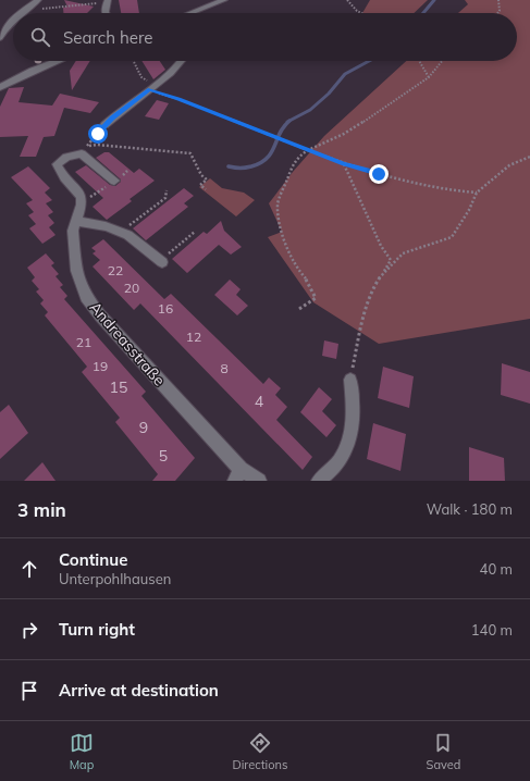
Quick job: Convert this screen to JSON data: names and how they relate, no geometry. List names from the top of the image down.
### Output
{
  "streets": {
    "street": ["Andreasstraße"]
  },
  "house_numbers": [
    "22",
    "20",
    "16",
    "12",
    "21",
    "19",
    "8",
    "15",
    "4",
    "9",
    "5"
  ],
  "page": {
    "search": "Search here",
    "heading": ["3 min", "Walk · 180 m"],
    "list": [
      ["Continue", "Unterpohlhausen", "40 m"],
      ["Turn right", "140 m"],
      "Arrive at destination"
    ],
    "nav": ["Map", "Directions", "Saved"]
  }
}
